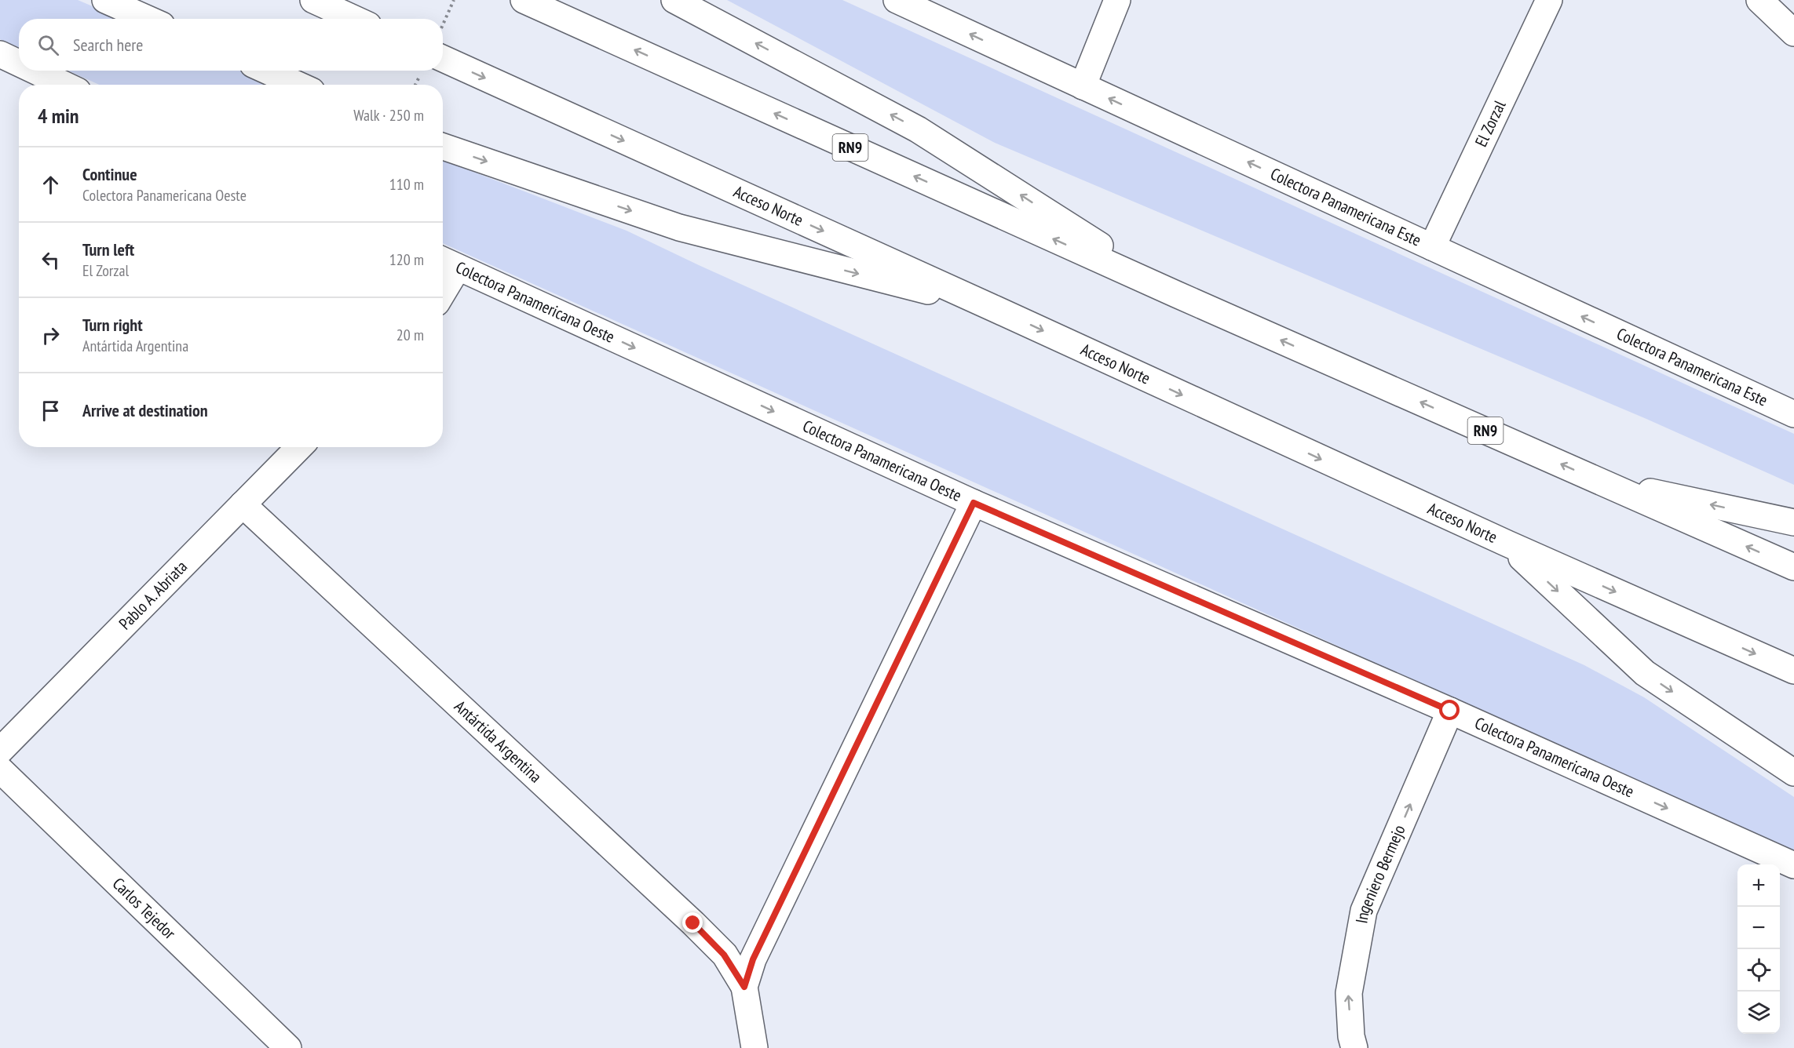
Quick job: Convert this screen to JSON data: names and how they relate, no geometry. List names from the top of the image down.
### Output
{
  "streets": {
    "main road": [
      "El Zorzal",
      "RN9",
      "Acceso Norte",
      "Colectora Panamericana Este",
      "Colectora Panamericana Oeste",
      "Pablo A. Abriata",
      "Antártida Argentina",
      "Ingeniero Bermejo",
      "Carlos Tejedor"
    ]
  },
  "crossings": [
    ["El Zorzal", "Colectora Panamericana Este"],
    ["Colectora Panamericana Oeste", "Ingeniero Bermejo"],
    ["Pablo A. Abriata", "Antártida Argentina"]
  ],
  "one_way": ["Ingeniero Bermejo"],
  "page": {
    "search": "Search here",
    "heading": ["4 min", "Walk · 250 m"],
    "list": [
      ["Continue", "Colectora Panamericana Oeste", "110 m"],
      ["Turn left", "El Zorzal", "120 m"],
      ["Turn right", "Antártida Argentina", "20 m"],
      "Arrive at destination"
    ],
    "map_buttons": ["+", "−"]
  }
}
